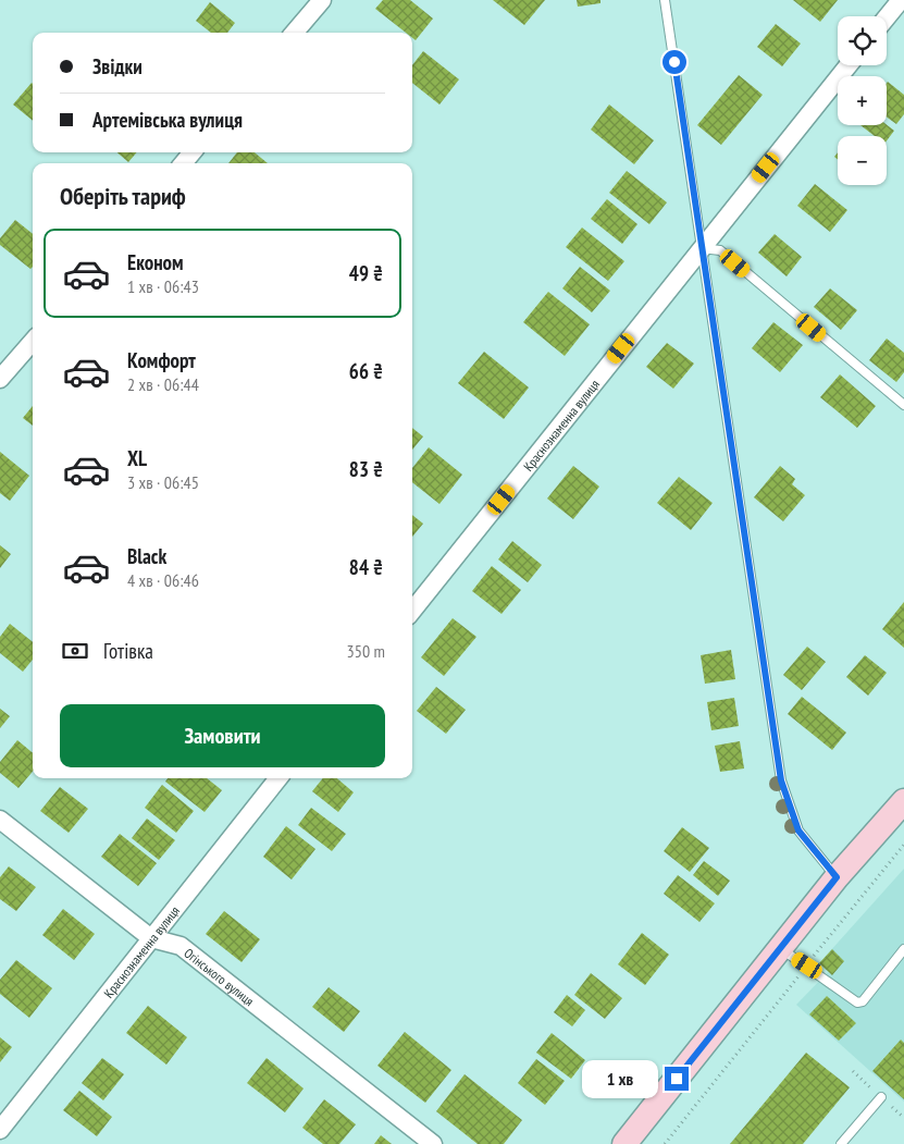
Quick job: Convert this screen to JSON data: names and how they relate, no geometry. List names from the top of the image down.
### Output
{
  "streets": {
    "street": ["Краснознаменна вулиця", "Огінського вулиця"]
  },
  "crossings": [
    ["Краснознаменна вулиця", "Огінського вулиця"]
  ],
  "page": {
    "map_buttons": ["+", "−"],
    "banner": ["Звідки", "Артемівська вулиця"],
    "heading": "Оберіть тариф",
    "list": [
      {
        "name": "Економ",
        "note": "1 хв · 06:43",
        "value": "49 ₴"
      },
      {
        "name": "Комфорт",
        "note": "2 хв · 06:44",
        "value": "66 ₴"
      },
      {
        "name": "XL",
        "note": "3 хв · 06:45",
        "value": "83 ₴"
      },
      {
        "name": "Black",
        "note": "4 хв · 06:46",
        "value": "84 ₴"
      }
    ],
    "pay": ["Готівка", "350 m"],
    "buttons": "Замовити",
    "bubble": "1 хв"
  }
}
